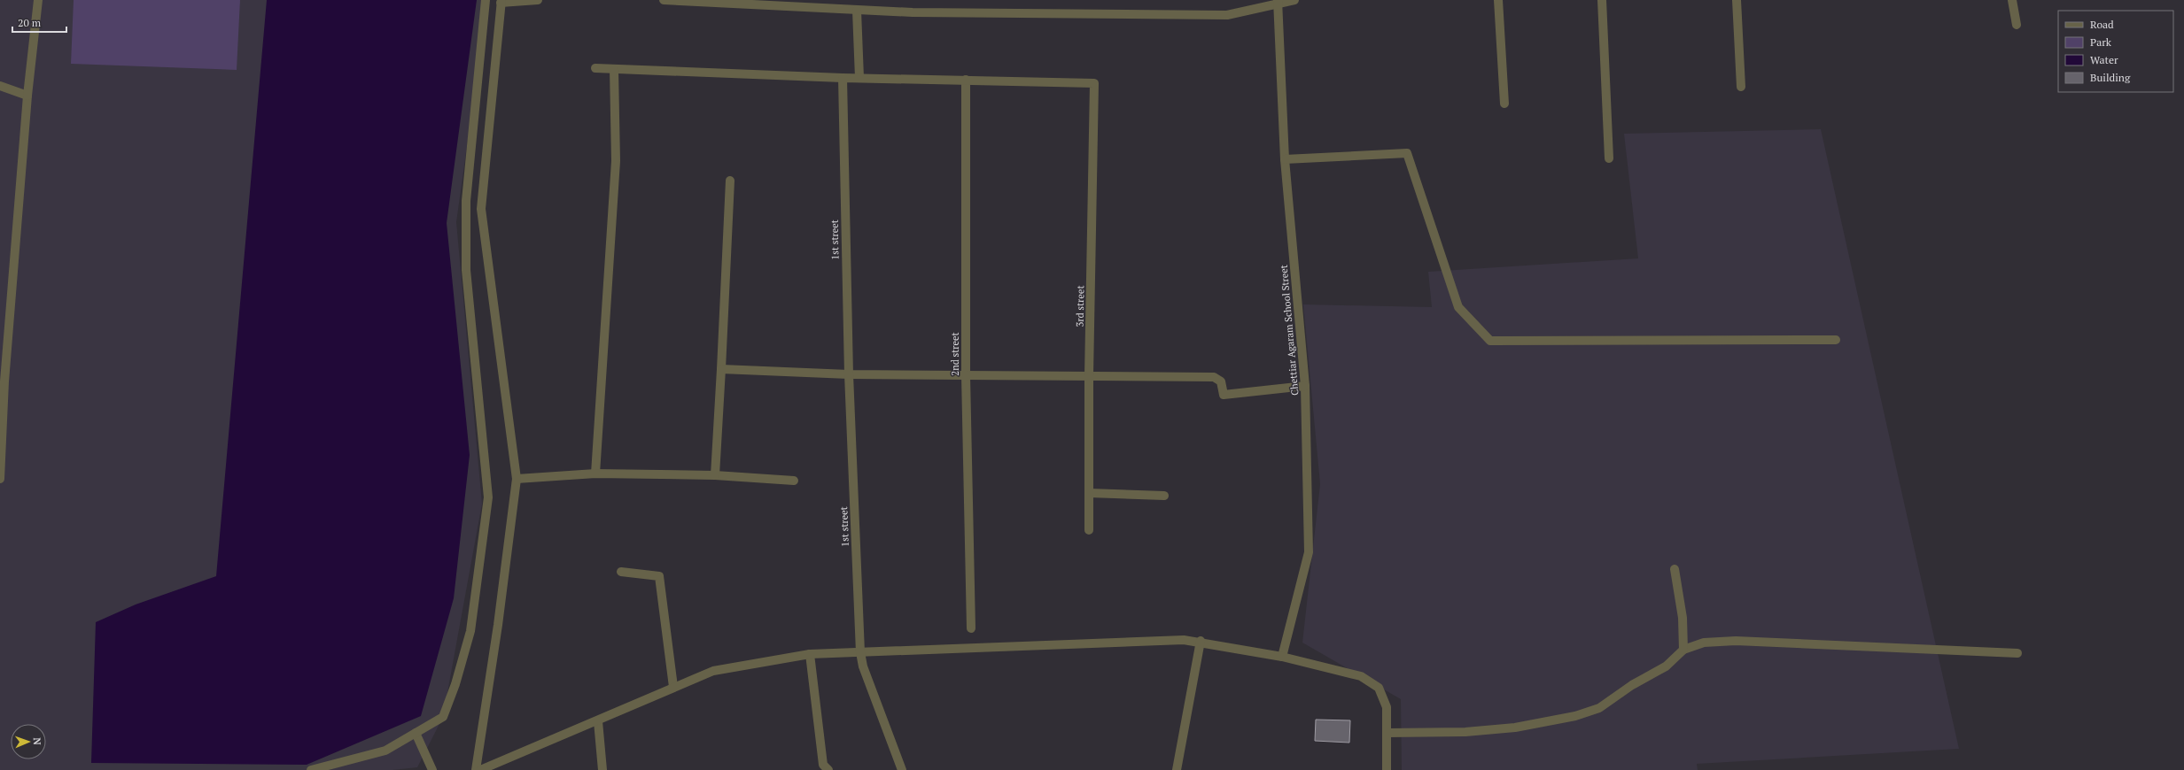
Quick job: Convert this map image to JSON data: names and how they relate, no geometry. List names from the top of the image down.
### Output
{
  "streets": {
    "street": [
      "1st street",
      "3rd street",
      "Chettiar Agaram School Street",
      "2nd street"
    ]
  },
  "crossings": [
    ["3rd street", "2nd street"]
  ],
  "legend": [
    "Road",
    "Park",
    "Water",
    "Building"
  ],
  "scale_bar": "20 m",
  "north": "right"
}
